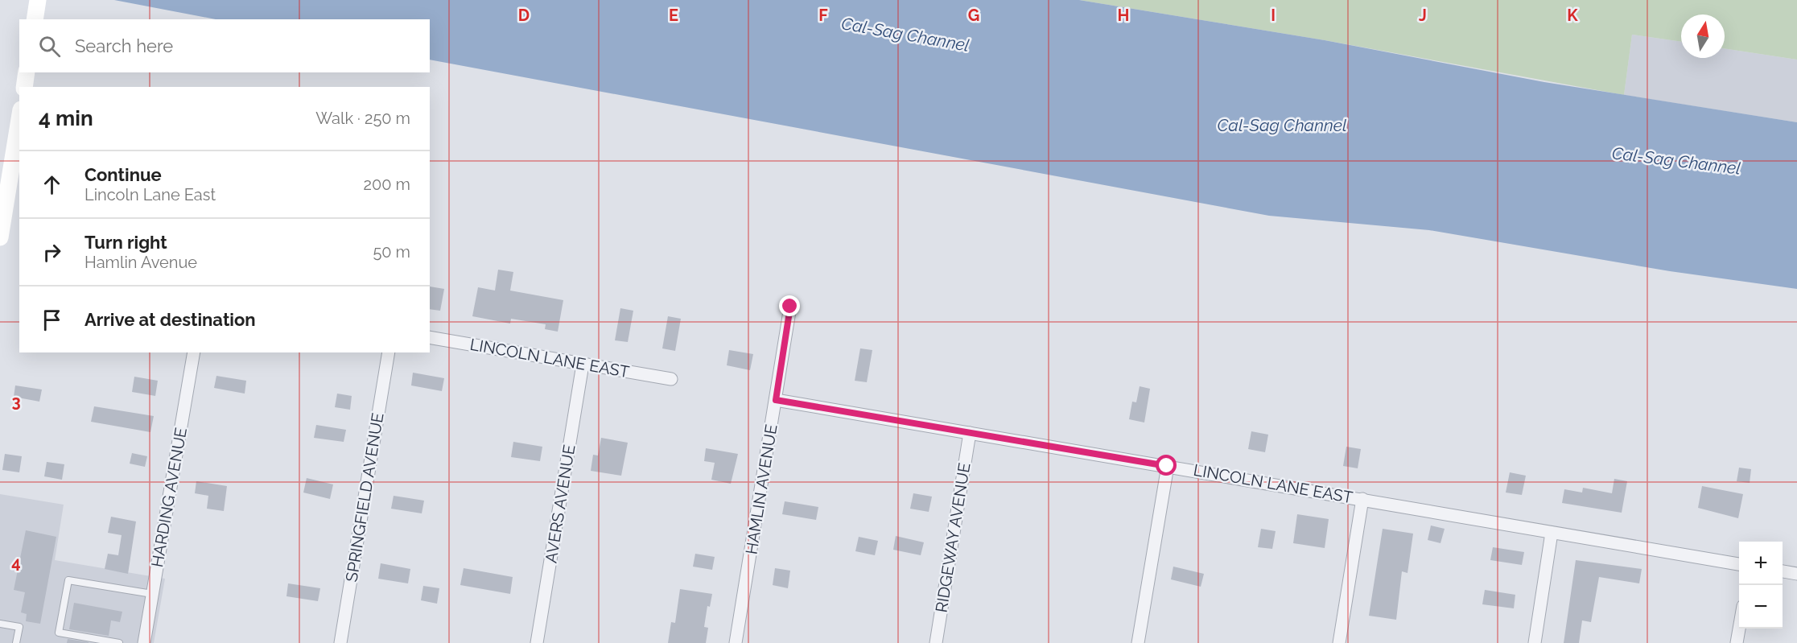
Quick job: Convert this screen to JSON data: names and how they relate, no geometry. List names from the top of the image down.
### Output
{
  "streets": {
    "street": [
      "LINCOLN LANE EAST",
      "HAMLIN AVENUE",
      "HARDING AVENUE",
      "SPRINGFIELD AVENUE",
      "AVERS AVENUE",
      "RIDGEWAY AVENUE"
    ]
  },
  "crossings": [
    ["LINCOLN LANE EAST", "HAMLIN AVENUE"],
    ["LINCOLN LANE EAST", "AVERS AVENUE"],
    ["LINCOLN LANE EAST", "RIDGEWAY AVENUE"]
  ],
  "water": ["Cal-Sag Channel"],
  "north": "top",
  "page": {
    "search": "Search here",
    "heading": ["4 min", "Walk · 250 m"],
    "list": [
      ["Continue", "Lincoln Lane East", "200 m"],
      ["Turn right", "Hamlin Avenue", "50 m"],
      "Arrive at destination"
    ],
    "map_buttons": ["+", "−"]
  },
  "grid": {
    "columns": [
      "D",
      "E",
      "F",
      "G",
      "H",
      "I",
      "J",
      "K"
    ],
    "rows": ["3", "4"]
  }
}
